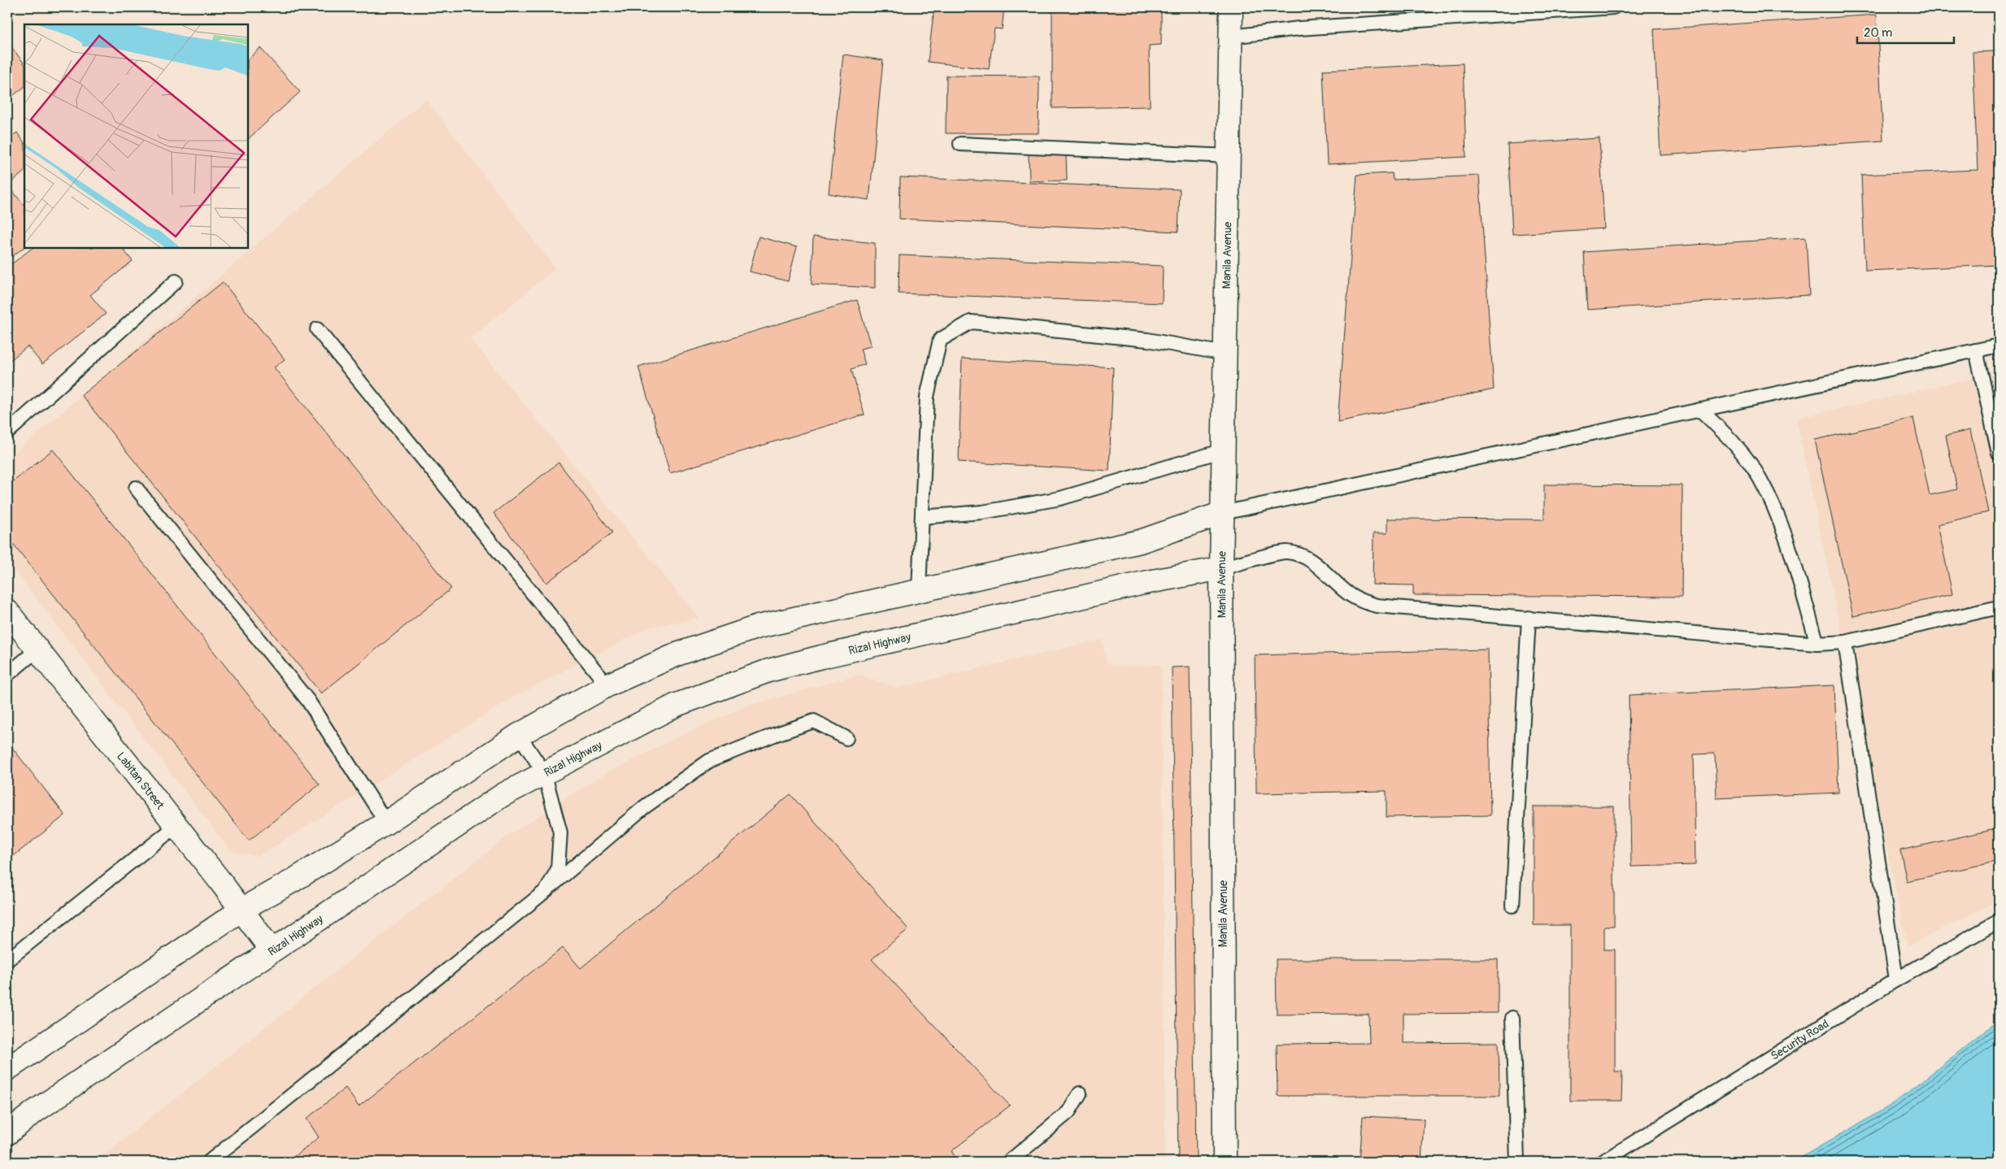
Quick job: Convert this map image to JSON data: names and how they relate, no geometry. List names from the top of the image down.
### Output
{
  "streets": {
    "main road": ["Manila Avenue", "Rizal Highway", "Labitan Street"],
    "lane": ["Security Road"]
  },
  "crossings": [
    ["Manila Avenue", "Rizal Highway"],
    ["Rizal Highway", "Labitan Street"]
  ],
  "scale_bar": "20 m"
}
